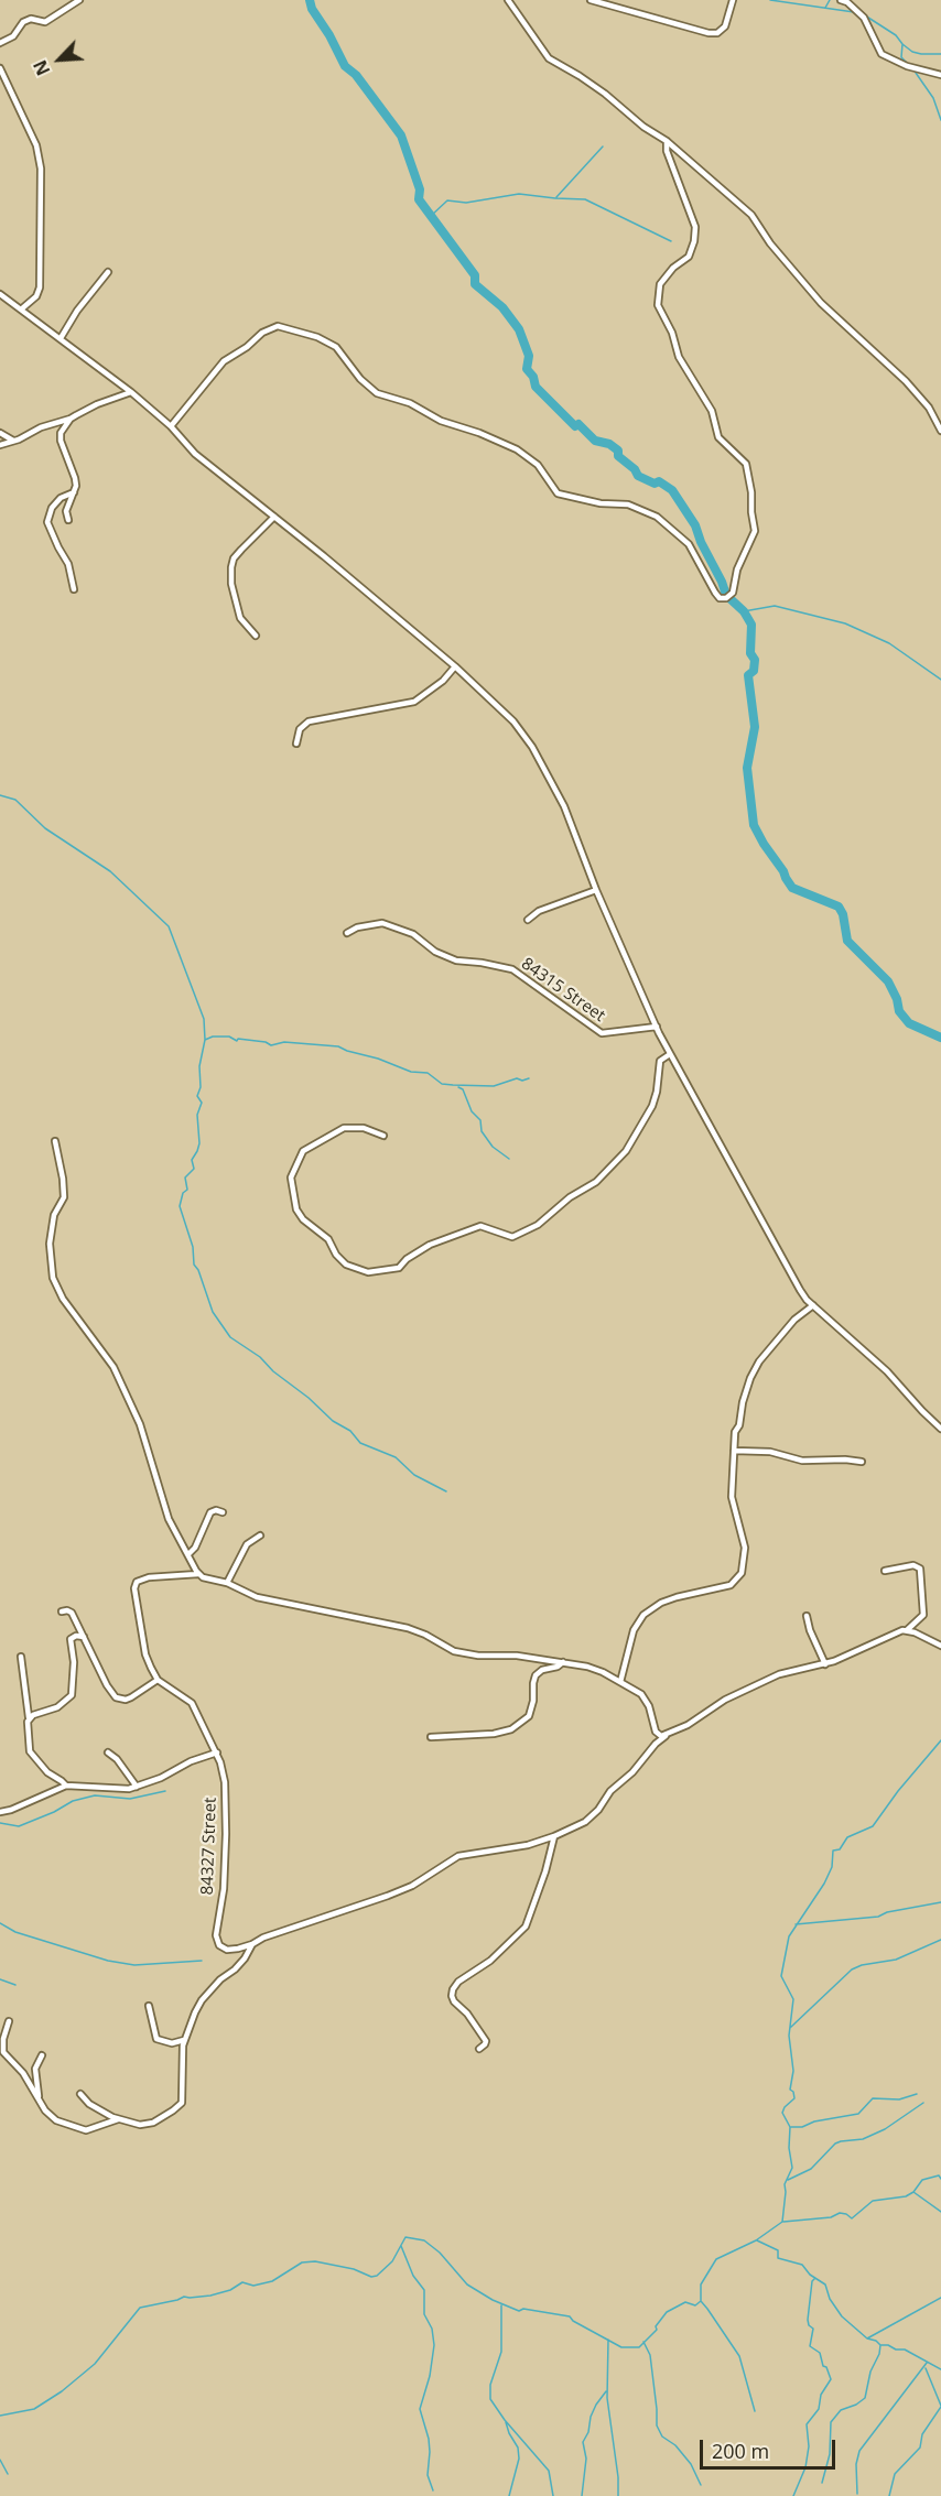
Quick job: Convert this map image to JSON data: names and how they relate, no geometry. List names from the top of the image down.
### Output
{
  "streets": {
    "street": ["84315 Street", "84327 Street"]
  },
  "scale_bar": "200 m",
  "north": "bottom left"
}
